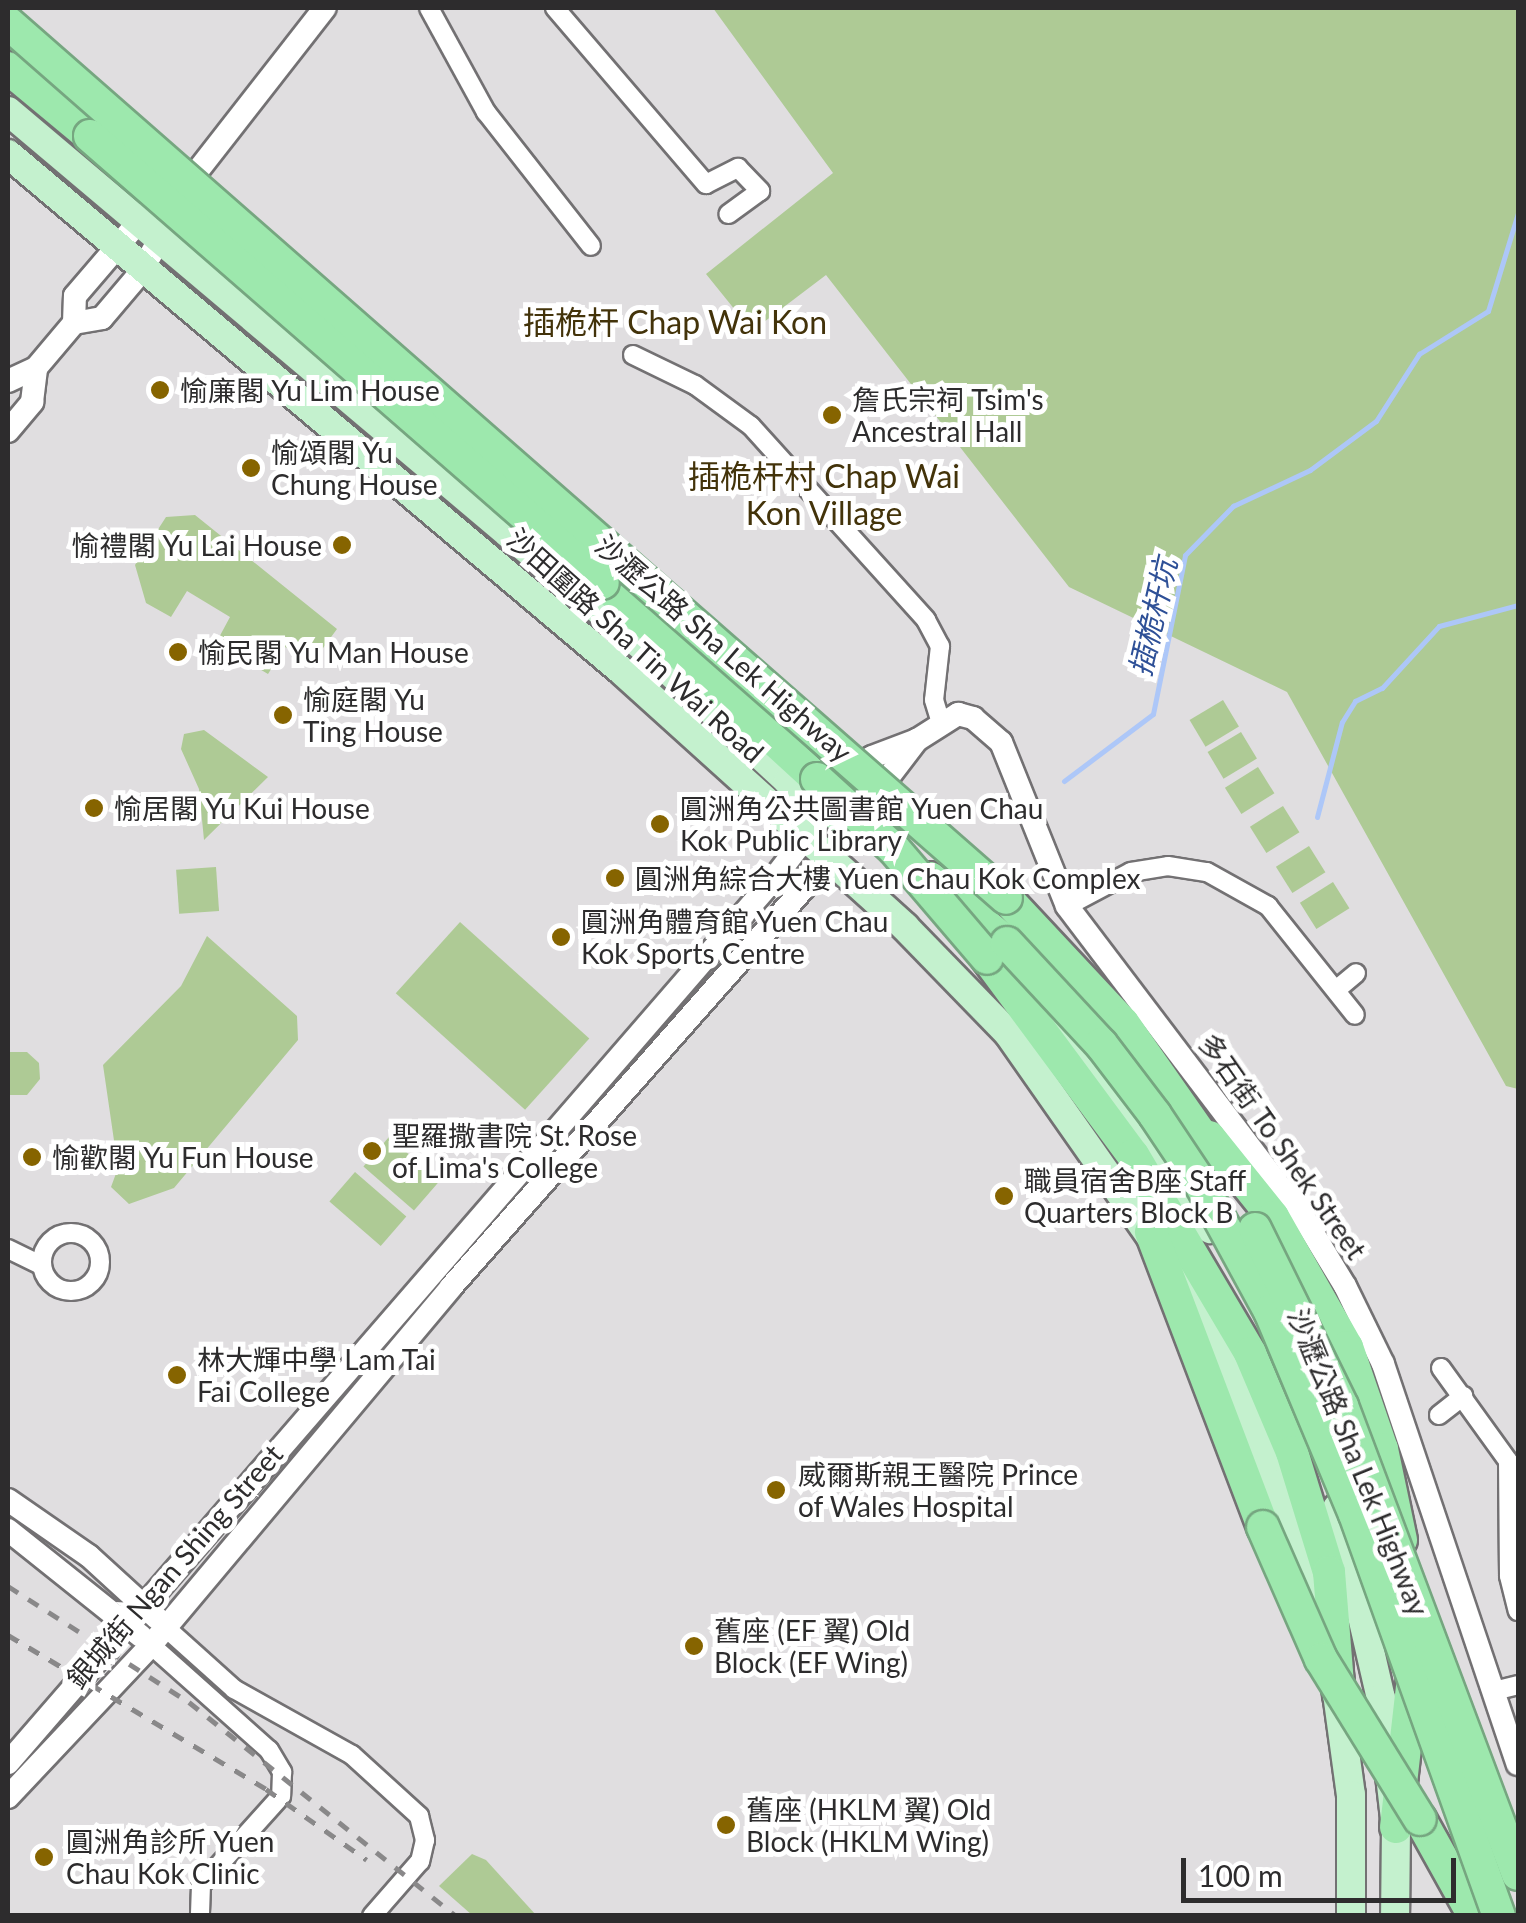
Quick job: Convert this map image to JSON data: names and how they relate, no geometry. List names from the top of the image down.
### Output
{
  "streets": {
    "highway": ["沙瀝公路 Sha Lek Highway"],
    "main road": ["沙田圍路 Sha Tin Wai Road"],
    "street": ["多石街 To Shek Street", "銀城街 Ngan Shing Street"]
  },
  "crossings": [
    ["沙田圍路 Sha Tin Wai Road", "銀城街 Ngan Shing Street"]
  ],
  "districts": ["插桅杆 Chap Wai Kon", "插桅杆村 Chap Wai Kon Village"],
  "water": ["插桅杆坑"],
  "places": [
    "愉廉閣 Yu Lim House",
    "詹氏宗祠 Tsim's Ancestral Hall",
    "愉頌閣 Yu Chung House",
    "愉禮閣 Yu Lai House",
    "愉民閣 Yu Man House",
    "愉庭閣 Yu Ting House",
    "愉居閣 Yu Kui House",
    "圓洲角公共圖書館 Yuen Chau Kok Public Library",
    "圓洲角綜合大樓 Yuen Chau Kok Complex",
    "圓洲角體育館 Yuen Chau Kok Sports Centre",
    "聖羅撒書院 St. Rose of Lima's College",
    "愉歡閣 Yu Fun House",
    "職員宿舍B座 Staff Quarters Block B",
    "林大輝中學 Lam Tai Fai College",
    "威爾斯親王醫院 Prince of Wales Hospital",
    "舊座 (EF 翼) Old Block (EF Wing)",
    "舊座 (HKLM 翼) Old Block (HKLM Wing)",
    "圓洲角診所 Yuen Chau Kok Clinic"
  ],
  "scale_bar": "100 m"
}
